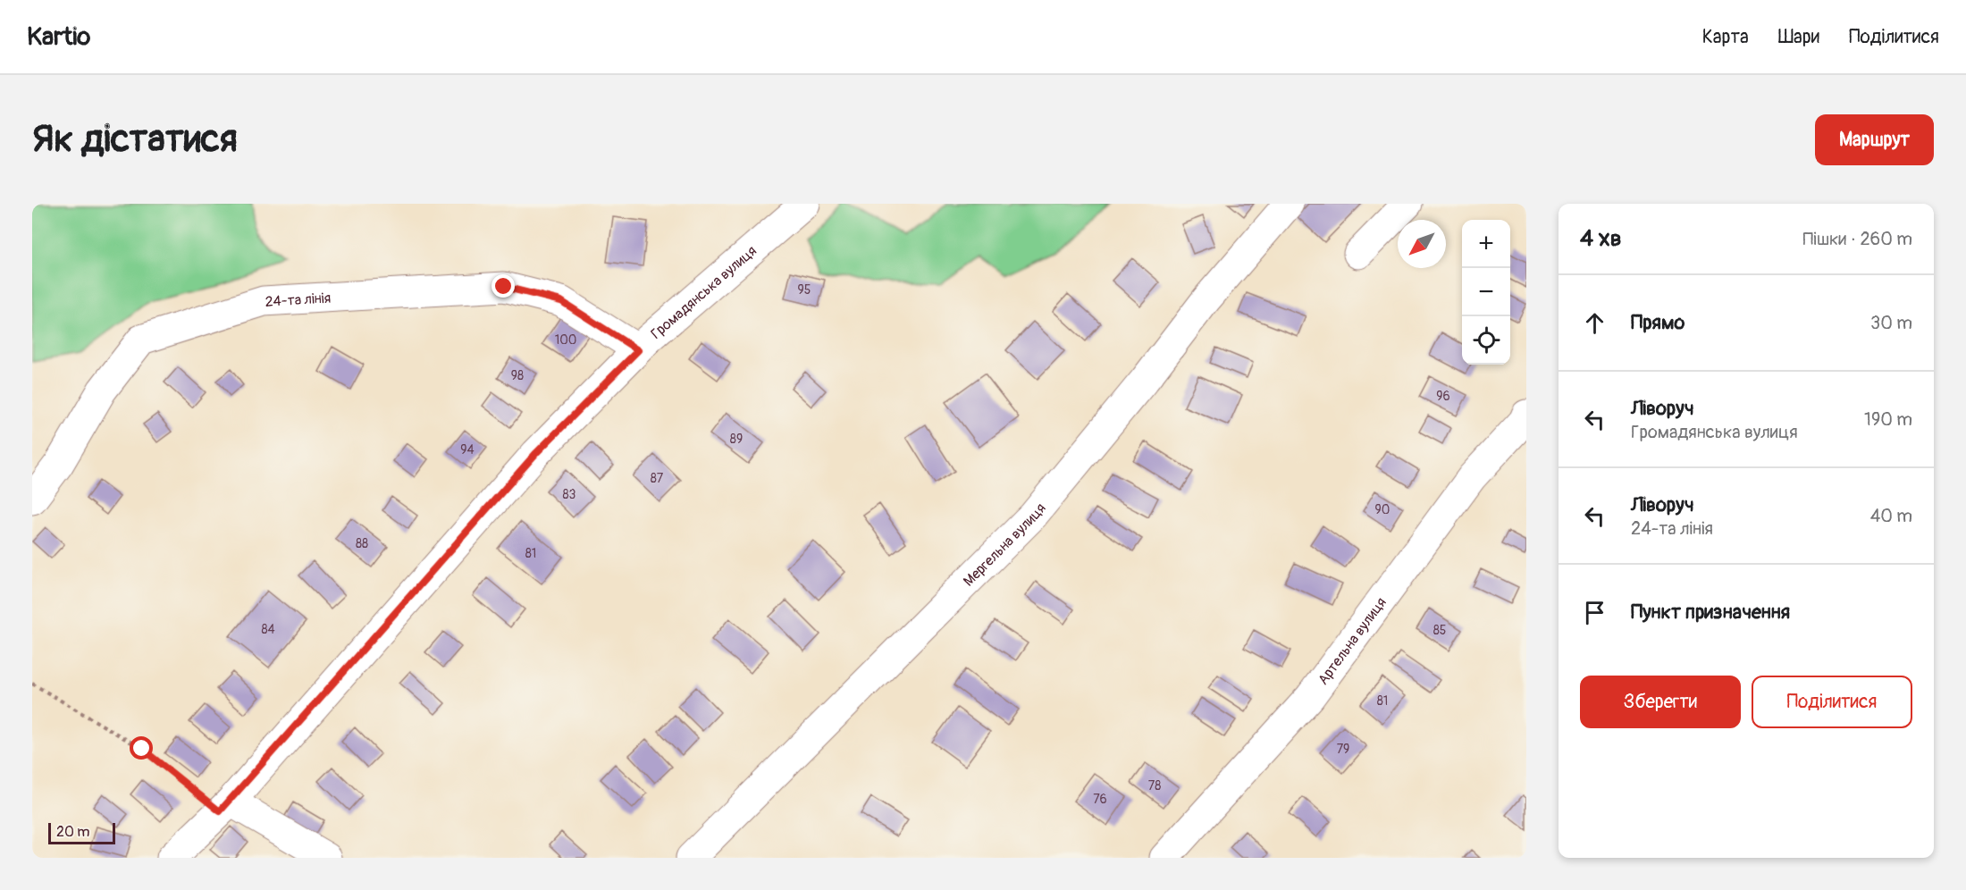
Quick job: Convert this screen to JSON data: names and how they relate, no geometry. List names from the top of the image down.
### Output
{
  "streets": {
    "street": [
      "Громадянська вулиця",
      "24-та лінія",
      "Мергельна вулиця",
      "Артельна вулиця"
    ]
  },
  "crossings": [
    ["Громадянська вулиця", "24-та лінія"]
  ],
  "house_numbers": [
    "95",
    "100",
    "98",
    "96",
    "89",
    "94",
    "87",
    "83",
    "90",
    "88",
    "81",
    "84",
    "85",
    "81",
    "79",
    "78",
    "76"
  ],
  "scale_bar": "20 m",
  "north": "bottom left",
  "page": {
    "header": "Kartio",
    "nav": ["Карта", "Шари", "Поділитися"],
    "buttons": [
      "Маршрут",
      ["Зберегти", "Поділитися"]
    ],
    "title": "Як дістатися",
    "heading": ["4 хв", "Пішки · 260 m"],
    "map_buttons": ["+", "−"],
    "list": [
      ["Прямо", "30 m"],
      ["Ліворуч", "Громадянська вулиця", "190 m"],
      ["Ліворуч", "24-та лінія", "40 m"],
      "Пункт призначення"
    ],
    "scale": "20 m"
  }
}
